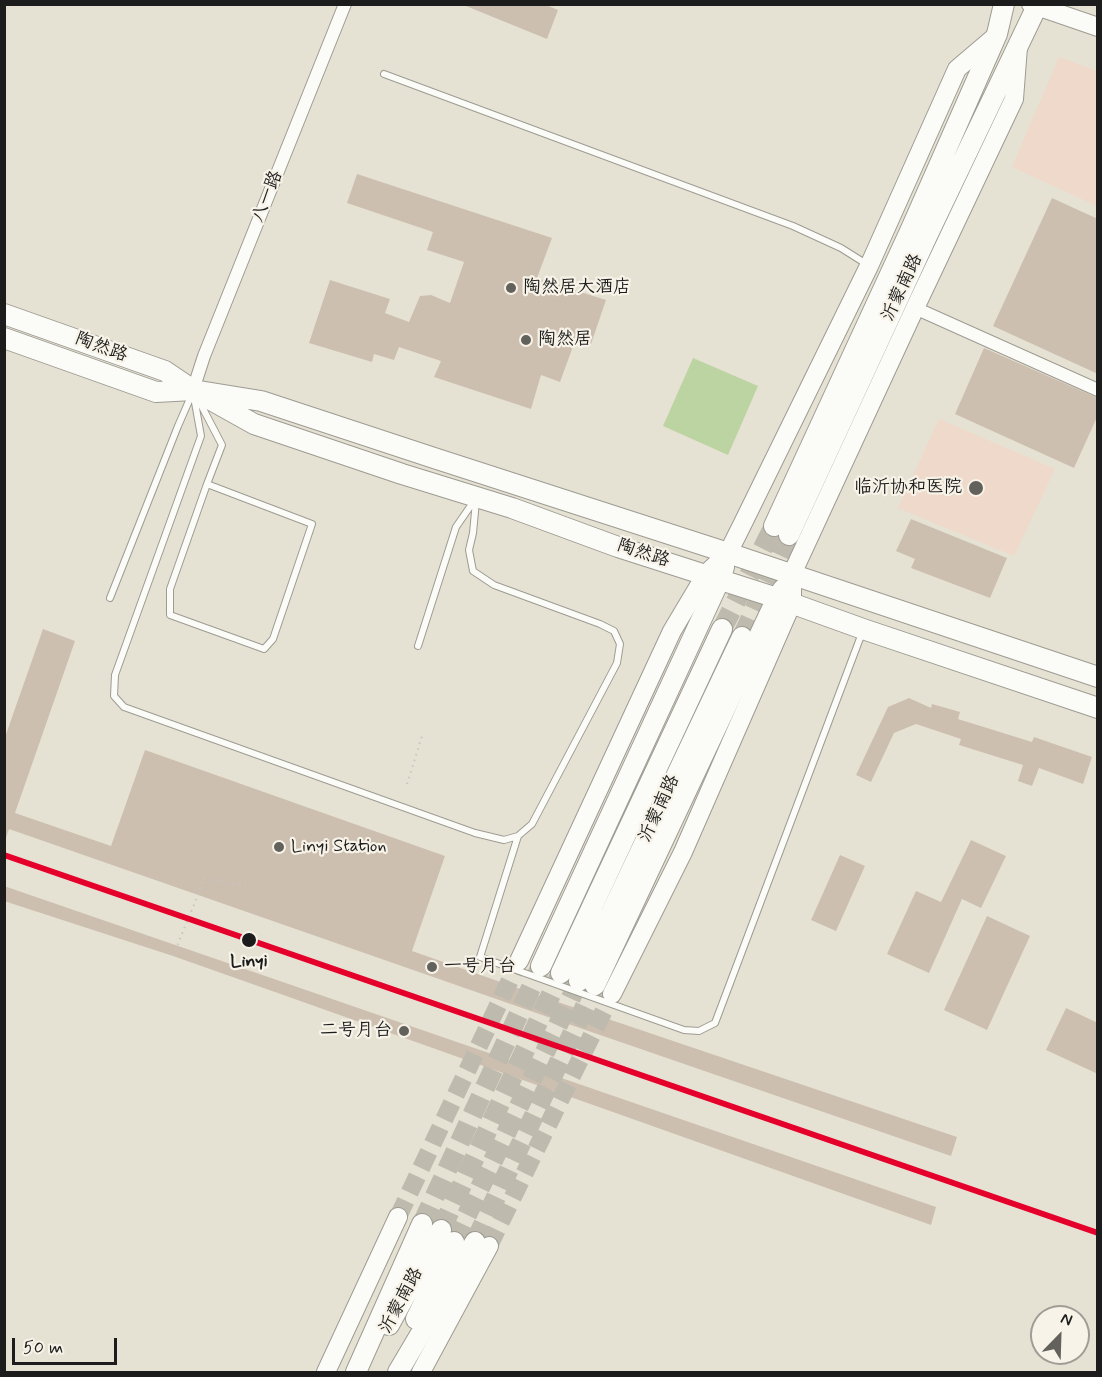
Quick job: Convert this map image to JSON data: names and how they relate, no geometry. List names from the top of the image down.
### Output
{
  "streets": {
    "main road": ["沂蒙南路", "陶然路"],
    "street": ["八一路"]
  },
  "crossings": [
    ["八一路", "陶然路"]
  ],
  "places": [
    "陶然居大酒店",
    "陶然居",
    "临沂协和医院",
    "Linyi Station",
    "Linyi",
    "一号月台",
    "二号月台"
  ],
  "scale_bar": "50 m",
  "north": "top right"
}
